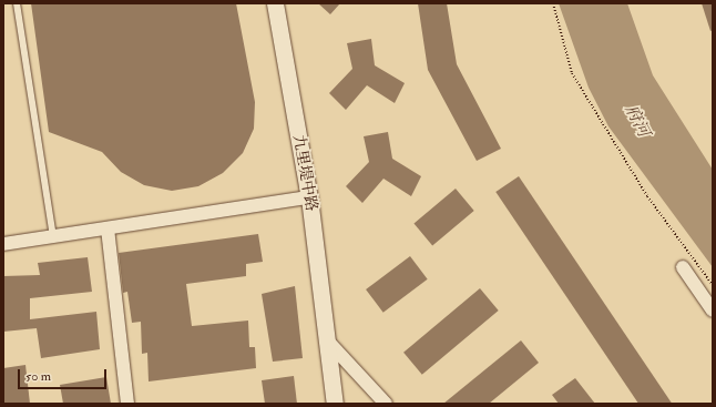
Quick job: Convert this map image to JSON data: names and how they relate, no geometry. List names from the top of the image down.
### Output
{
  "streets": {
    "street": ["九里堤中路"]
  },
  "water": ["府河"],
  "scale_bar": "50 m"
}
